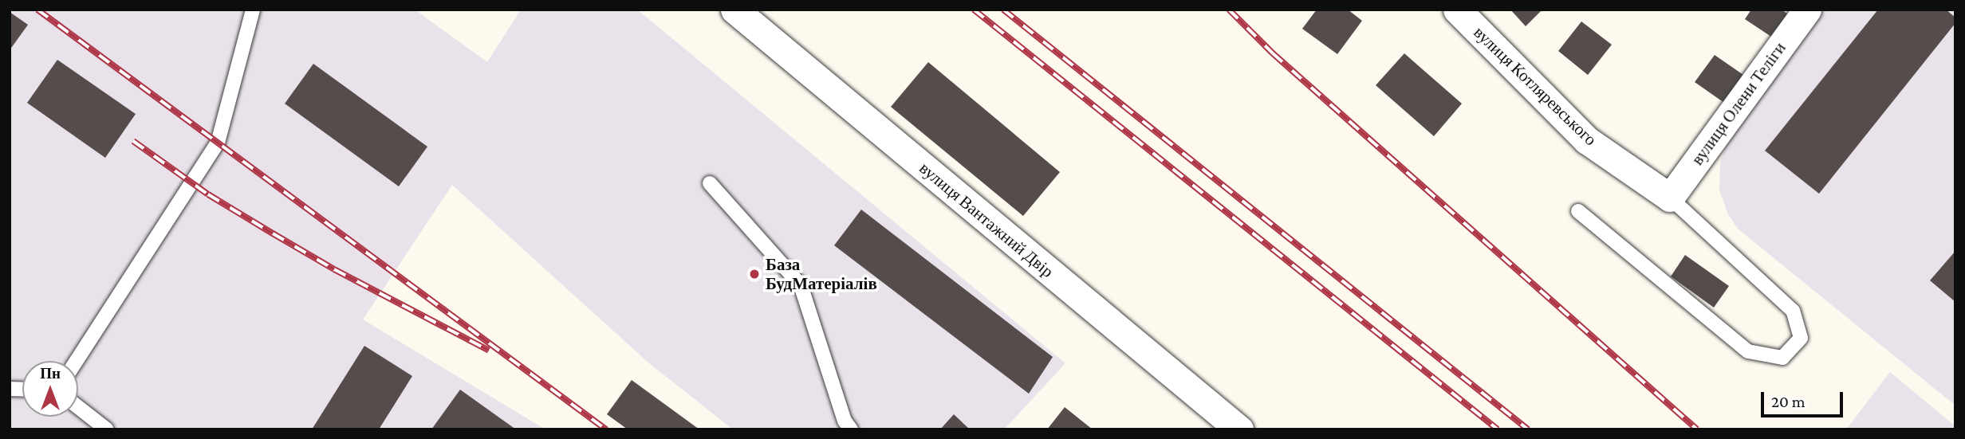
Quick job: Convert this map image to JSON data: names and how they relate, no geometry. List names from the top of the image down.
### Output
{
  "streets": {
    "street": ["вулиця Котляревського", "вулиця Олени Теліги", "вулиця Вантажний Двір"]
  },
  "crossings": [
    ["вулиця Котляревського", "вулиця Олени Теліги"]
  ],
  "places": ["База БудМатеріалів"],
  "scale_bar": "20 m",
  "north": "top"
}
